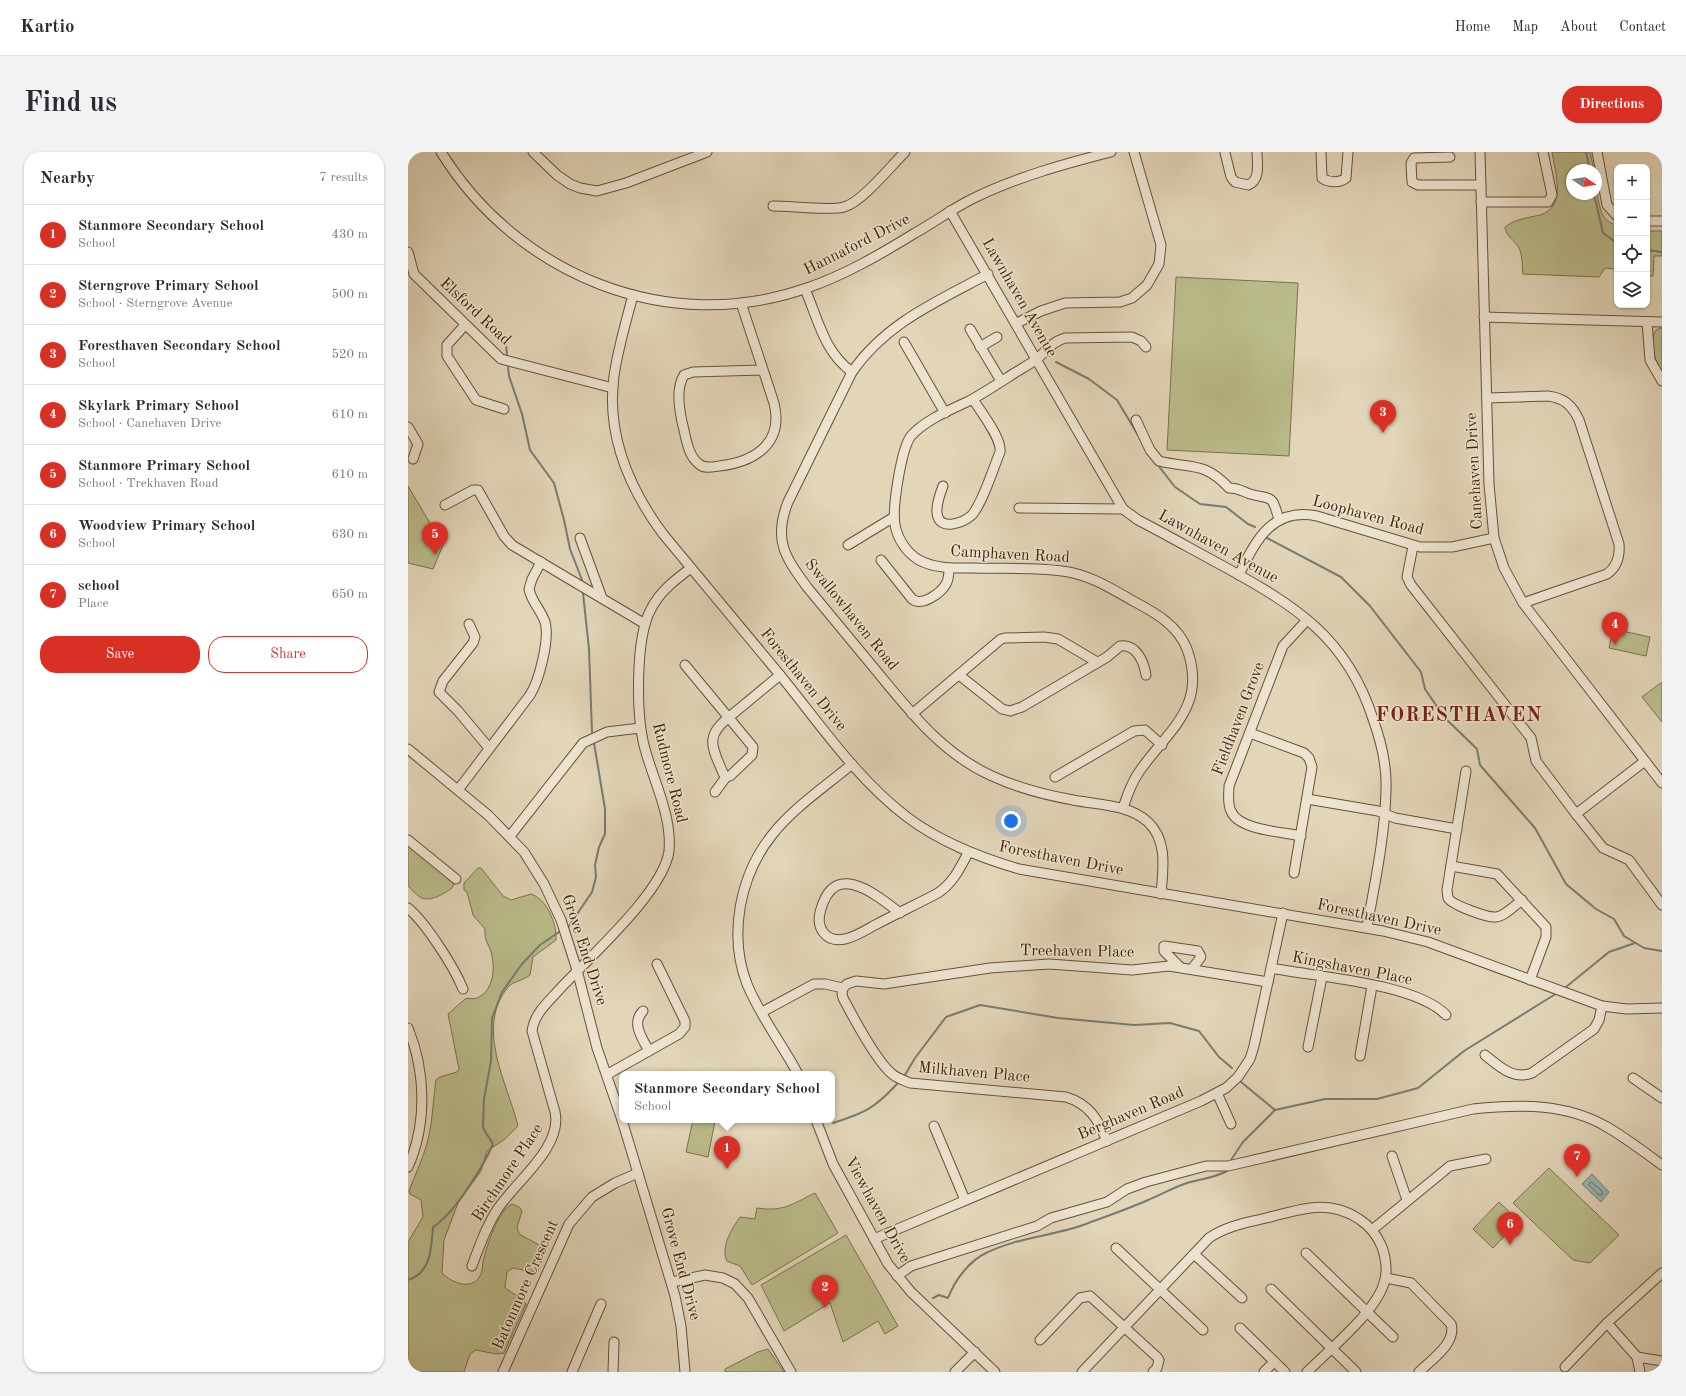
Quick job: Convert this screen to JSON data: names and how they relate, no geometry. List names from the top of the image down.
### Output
{
  "streets": {
    "street": [
      "Hannaford Drive",
      "Lawnhaven Avenue",
      "Elsford Road",
      "Canehaven Drive",
      "Loophaven Road",
      "Camphaven Road",
      "Swallowhaven Road",
      "Foresthaven Drive",
      "Fieldhaven Grove",
      "Rudmore Road",
      "Grove End Drive",
      "Treehaven Place",
      "Kingshaven Place",
      "Milkhaven Place",
      "Berghaven Road",
      "Birchmore Place",
      "Viewhaven Drive",
      "Batonmore Crescent"
    ]
  },
  "crossings": [
    ["Hannaford Drive", "Lawnhaven Avenue"],
    ["Hannaford Drive", "Foresthaven Drive"],
    ["Lawnhaven Avenue", "Loophaven Road"],
    ["Lawnhaven Avenue", "Camphaven Road"],
    ["Lawnhaven Avenue", "Swallowhaven Road"],
    ["Lawnhaven Avenue", "Foresthaven Drive"],
    ["Lawnhaven Avenue", "Fieldhaven Grove"],
    ["Elsford Road", "Foresthaven Drive"],
    ["Canehaven Drive", "Loophaven Road"],
    ["Camphaven Road", "Swallowhaven Road"],
    ["Swallowhaven Road", "Foresthaven Drive"],
    ["Foresthaven Drive", "Rudmore Road"],
    ["Foresthaven Drive", "Berghaven Road"],
    ["Rudmore Road", "Grove End Drive"],
    ["Rudmore Road", "Birchmore Place"],
    ["Grove End Drive", "Birchmore Place"],
    ["Grove End Drive", "Batonmore Crescent"],
    ["Treehaven Place", "Milkhaven Place"],
    ["Treehaven Place", "Berghaven Road"],
    ["Kingshaven Place", "Berghaven Road"],
    ["Milkhaven Place", "Berghaven Road"],
    ["Berghaven Road", "Viewhaven Drive"]
  ],
  "districts": ["FORESTHAVEN"],
  "north": "right",
  "page": {
    "header": "Kartio",
    "nav": [
      "Home",
      "Map",
      "About",
      "Contact"
    ],
    "buttons": [
      "Directions",
      ["Save", "Share"]
    ],
    "title": "Find us",
    "heading": ["Nearby", "7 results"],
    "map_buttons": ["+", "−"],
    "list": [
      {
        "mark": "1",
        "name": "Stanmore Secondary School",
        "note": "School",
        "value": "430 m"
      },
      {
        "mark": "2",
        "name": "Sterngrove Primary School",
        "note": "School · Sterngrove Avenue",
        "value": "500 m"
      },
      {
        "mark": "3",
        "name": "Foresthaven Secondary School",
        "note": "School",
        "value": "520 m"
      },
      {
        "mark": "4",
        "name": "Skylark Primary School",
        "note": "School · Canehaven Drive",
        "value": "610 m"
      },
      {
        "mark": "5",
        "name": "Stanmore Primary School",
        "note": "School · Trekhaven Road",
        "value": "610 m"
      },
      {
        "mark": "6",
        "name": "Woodview Primary School",
        "note": "School",
        "value": "630 m"
      },
      {
        "mark": "7",
        "name": "school",
        "note": "Place",
        "value": "650 m"
      }
    ],
    "pins": [
      "3",
      "5",
      "4",
      "1",
      "7",
      "6",
      "2"
    ],
    "popup": ["Stanmore Secondary School", "School"]
  }
}
